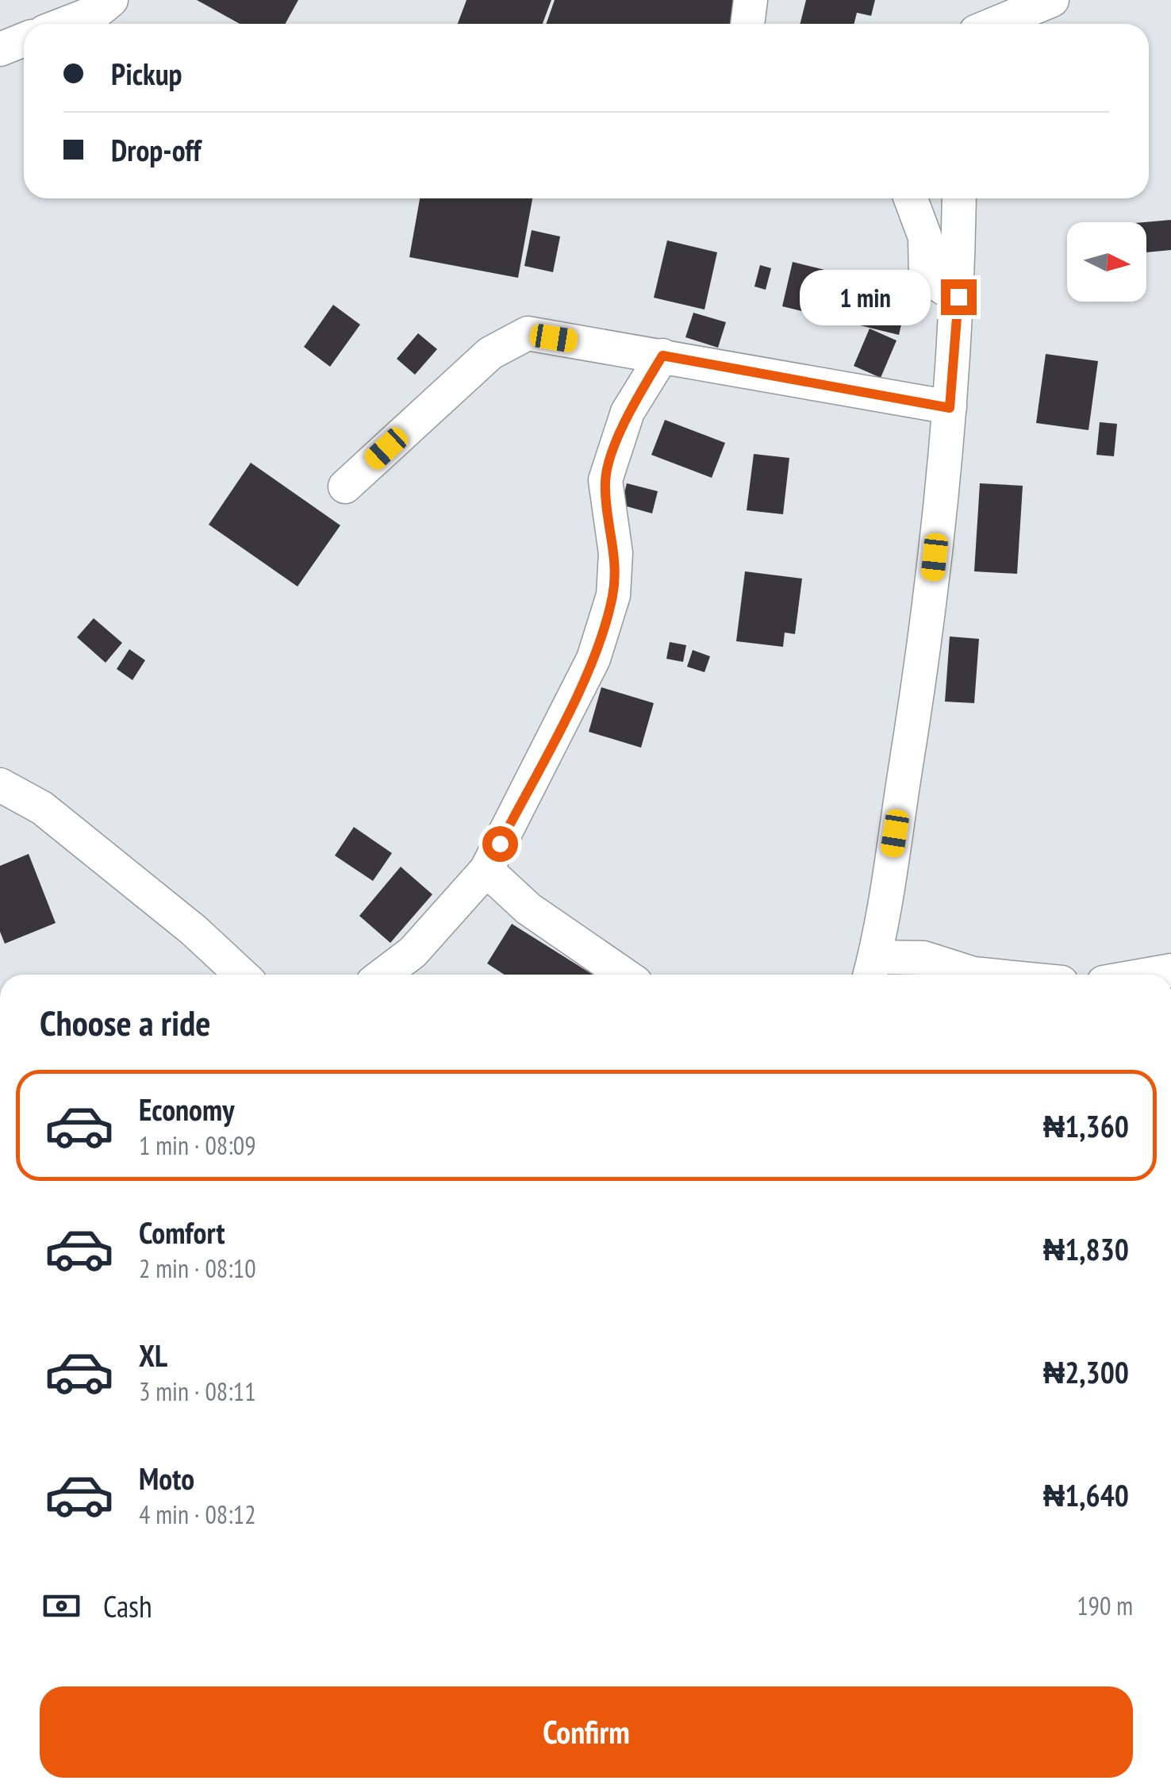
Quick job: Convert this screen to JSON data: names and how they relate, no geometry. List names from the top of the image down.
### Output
{
  "north": "right",
  "page": {
    "banner": ["Pickup", "Drop-off"],
    "bubble": "1 min",
    "heading": "Choose a ride",
    "list": [
      {
        "name": "Economy",
        "note": "1 min · 08:09",
        "value": "₦1,360"
      },
      {
        "name": "Comfort",
        "note": "2 min · 08:10",
        "value": "₦1,830"
      },
      {
        "name": "XL",
        "note": "3 min · 08:11",
        "value": "₦2,300"
      },
      {
        "name": "Moto",
        "note": "4 min · 08:12",
        "value": "₦1,640"
      }
    ],
    "pay": ["Cash", "190 m"],
    "buttons": "Confirm"
  }
}
